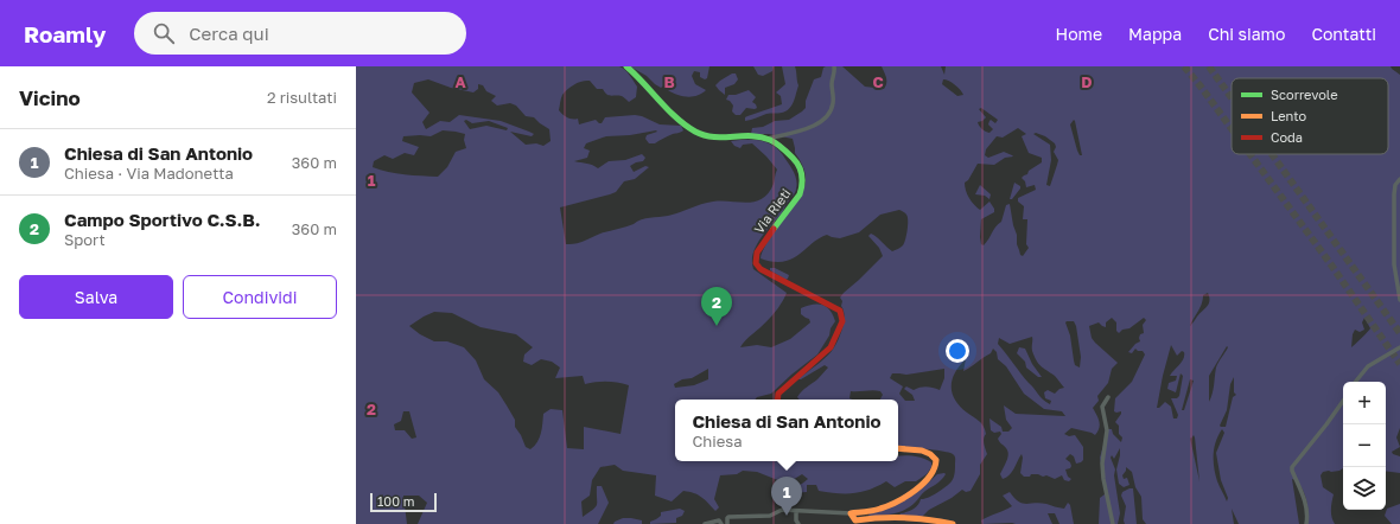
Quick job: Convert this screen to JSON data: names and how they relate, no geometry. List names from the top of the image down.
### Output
{
  "streets": {
    "street": ["Via Rieti"]
  },
  "legend": ["Scorrevole", "Lento", "Coda"],
  "scale_bar": "100 m",
  "page": {
    "header": "Roamly",
    "search": "Cerca qui",
    "nav": [
      "Home",
      "Mappa",
      "Chi siamo",
      "Contatti"
    ],
    "heading": ["Vicino", "2 risultati"],
    "list": [
      {
        "mark": "1",
        "name": "Chiesa di San Antonio",
        "note": "Chiesa · Via Madonetta",
        "value": "360 m"
      },
      {
        "mark": "2",
        "name": "Campo Sportivo C.S.B.",
        "note": "Sport",
        "value": "360 m"
      }
    ],
    "buttons": ["Salva", "Condividi"],
    "pins": ["2", "1"],
    "map_buttons": ["+", "−"],
    "popup": ["Chiesa di San Antonio", "Chiesa"],
    "scale": "100 m"
  },
  "grid": {
    "columns": [
      "A",
      "B",
      "C",
      "D"
    ],
    "rows": ["1", "2"]
  }
}
